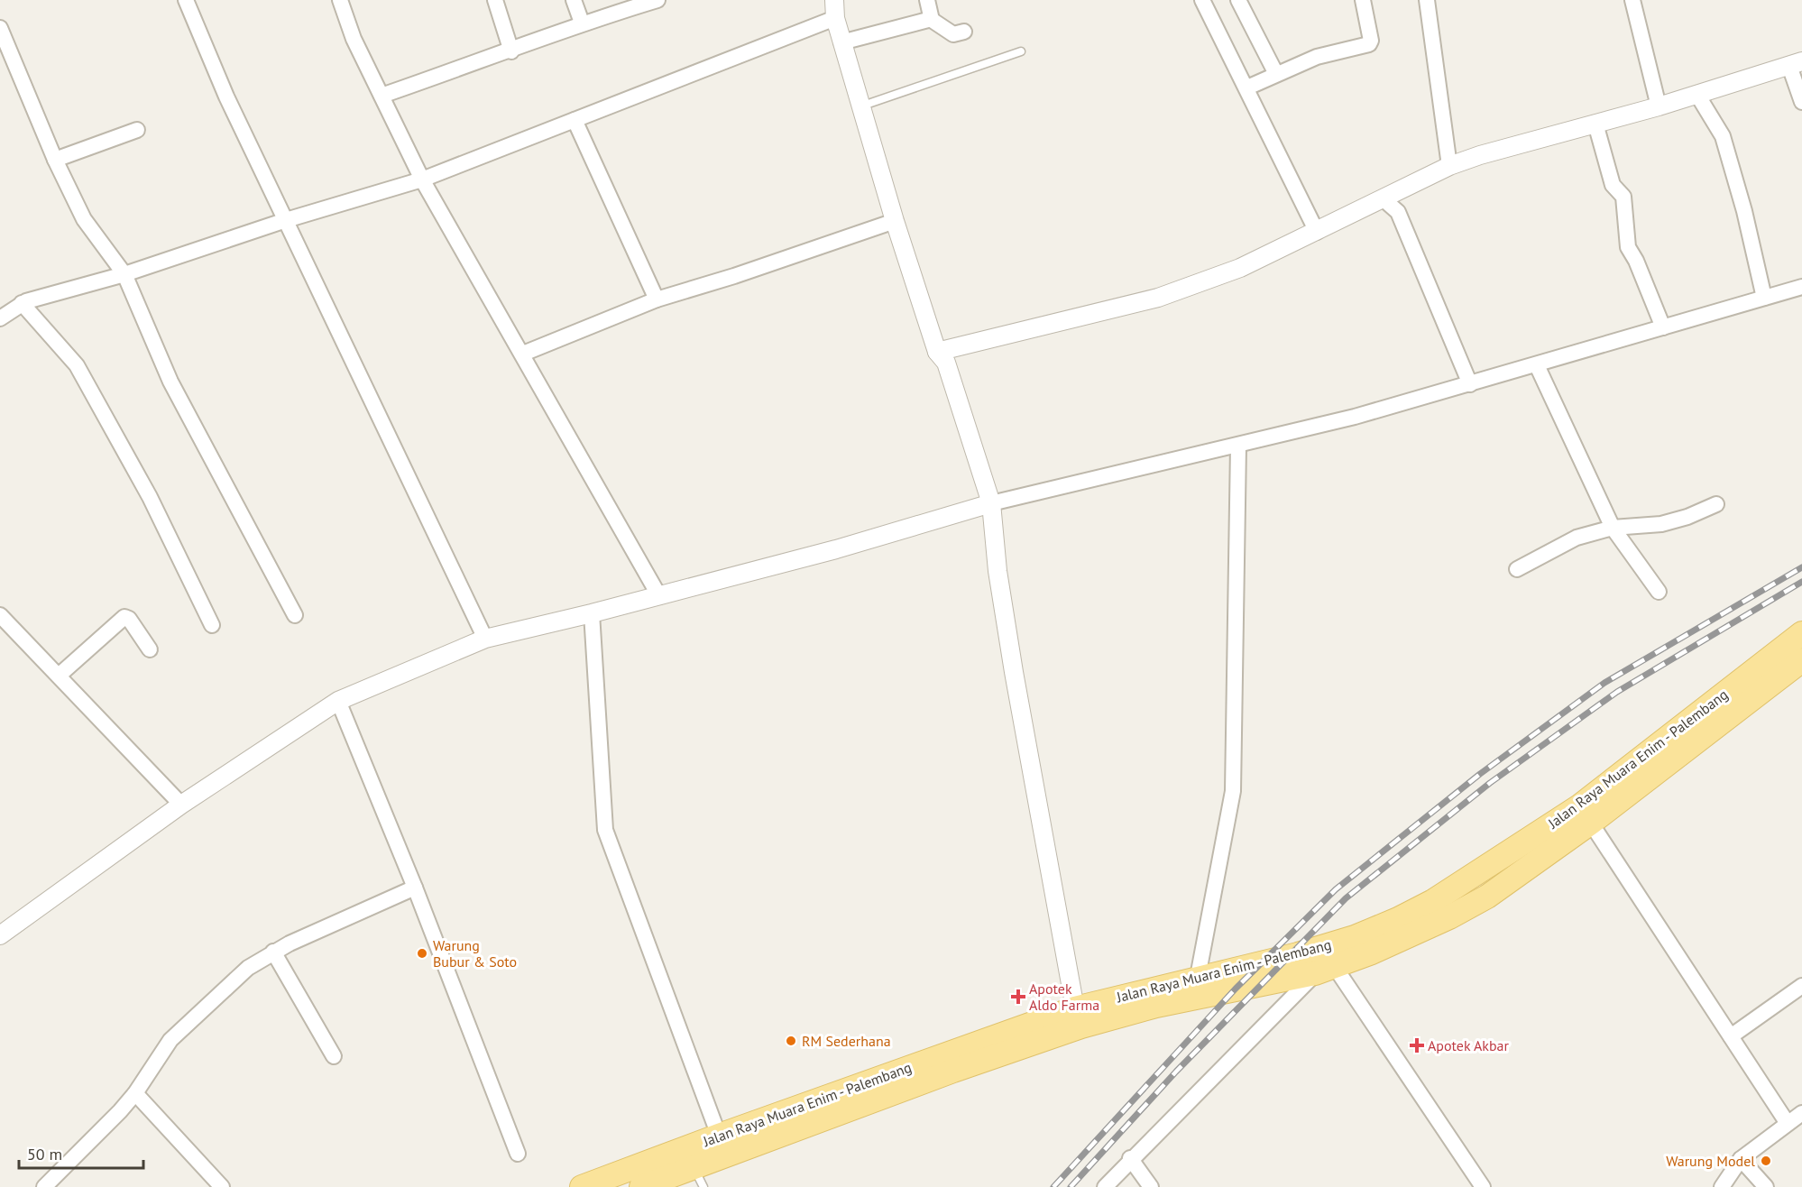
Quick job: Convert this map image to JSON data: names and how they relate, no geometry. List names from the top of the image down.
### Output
{
  "streets": {
    "main road": ["Jalan Raya Muara Enim - Palembang"]
  },
  "places": {
    "other": ["Warung Bubur & Soto", "RM Sederhana", "Warung Model"],
    "health": ["Apotek Aldo Farma", "Apotek Akbar"]
  },
  "scale_bar": "50 m"
}
